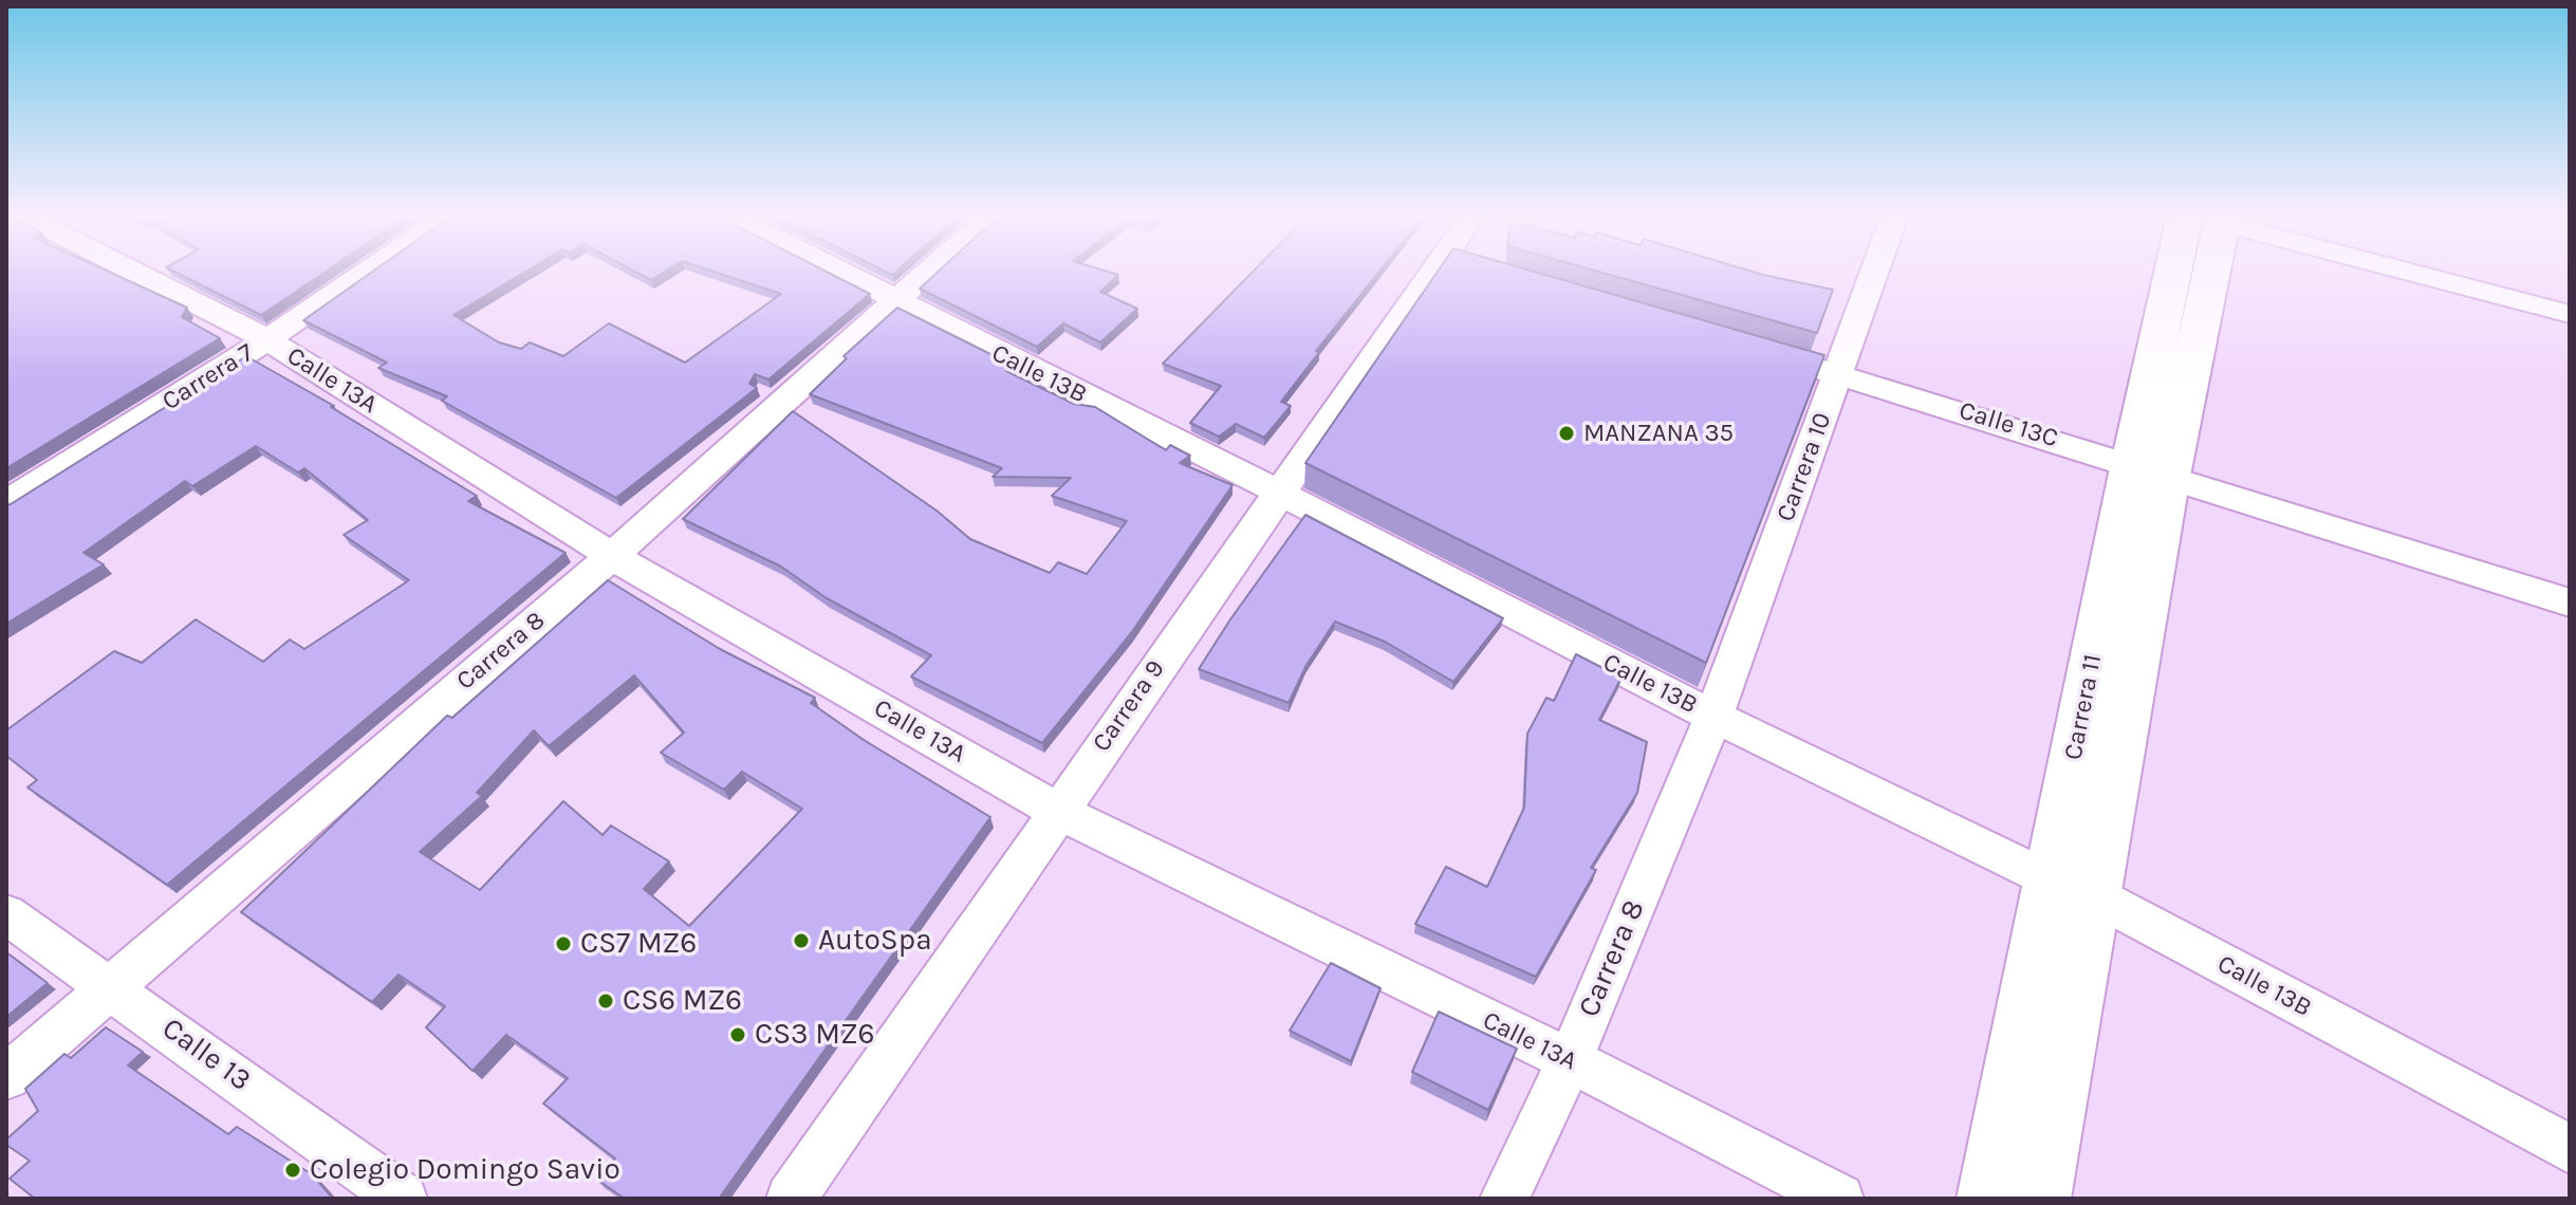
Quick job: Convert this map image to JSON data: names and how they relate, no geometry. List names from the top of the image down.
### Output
{
  "streets": {
    "main road": ["Carrera 11"],
    "street": [
      "Calle 13B",
      "Carrera 7",
      "Calle 13A",
      "Calle 13C",
      "Carrera 10",
      "Carrera 8",
      "Carrera 9",
      "Calle 13"
    ]
  },
  "crossings": [
    ["Calle 13B", "Carrera 10"],
    ["Calle 13B", "Carrera 8"],
    ["Calle 13B", "Carrera 9"],
    ["Calle 13B", "Carrera 11"],
    ["Carrera 7", "Calle 13A"],
    ["Calle 13A", "Carrera 8"],
    ["Calle 13A", "Carrera 9"],
    ["Calle 13C", "Carrera 10"],
    ["Calle 13C", "Carrera 11"],
    ["Carrera 10", "Carrera 8"],
    ["Carrera 8", "Calle 13"]
  ],
  "places": [
    "MANZANA 35",
    "AutoSpa",
    "CS7 MZ6",
    "CS6 MZ6",
    "CS3 MZ6",
    "Colegio Domingo Savio"
  ]
}
